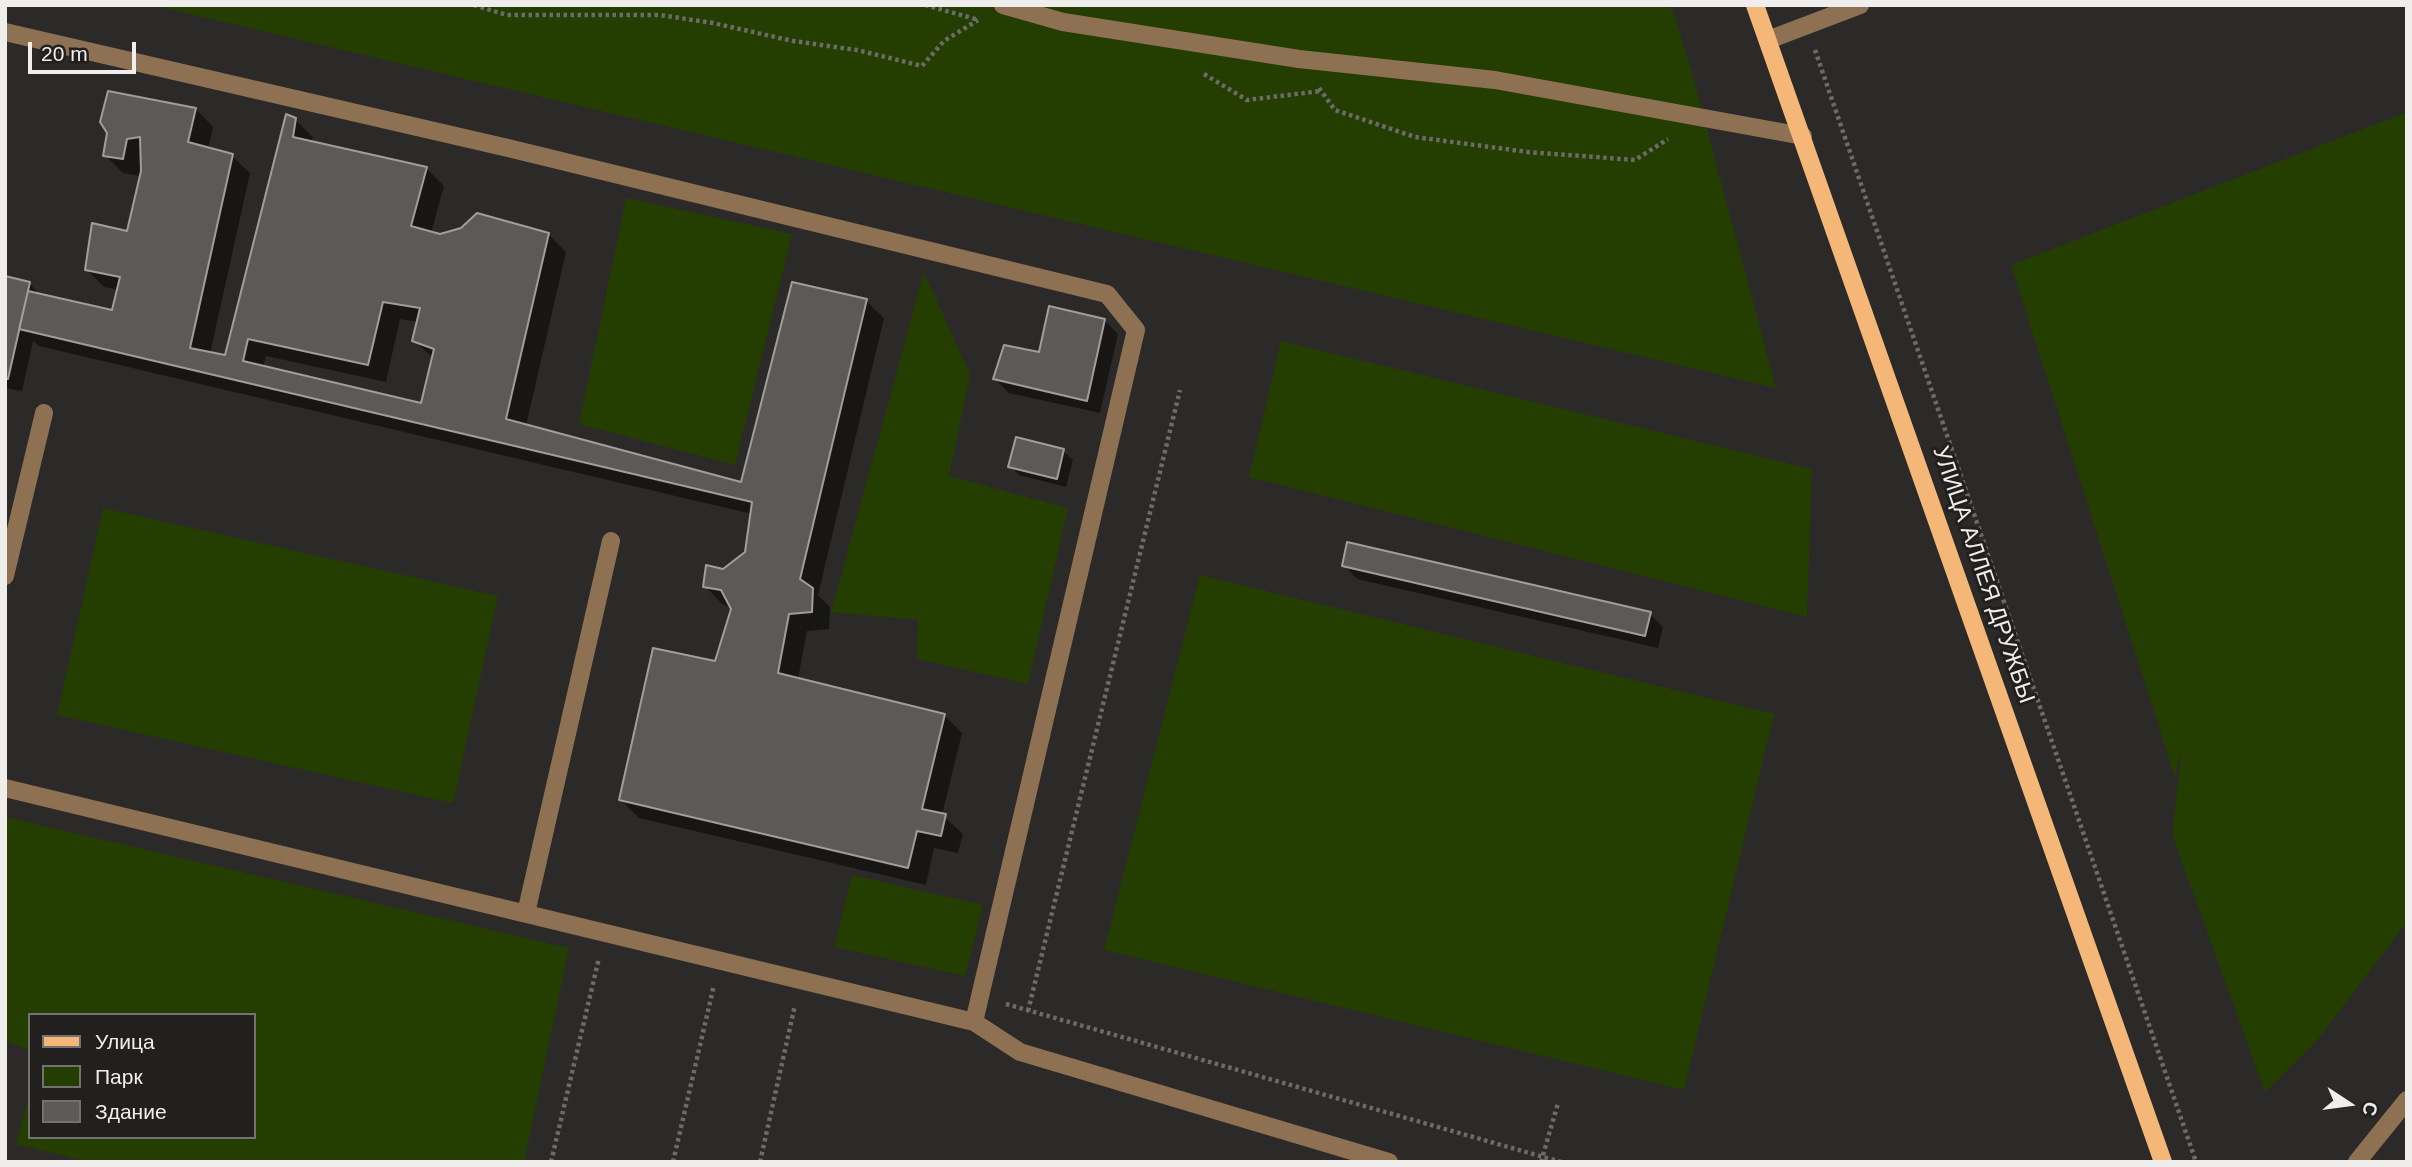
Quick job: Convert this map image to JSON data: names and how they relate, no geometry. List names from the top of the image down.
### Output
{
  "streets": {
    "main road": ["УЛИЦА АЛЛЕЯ ДРУЖБЫ"]
  },
  "legend": ["Улица", "Парк", "Здание"],
  "scale_bar": "20 m",
  "north": "right"
}
